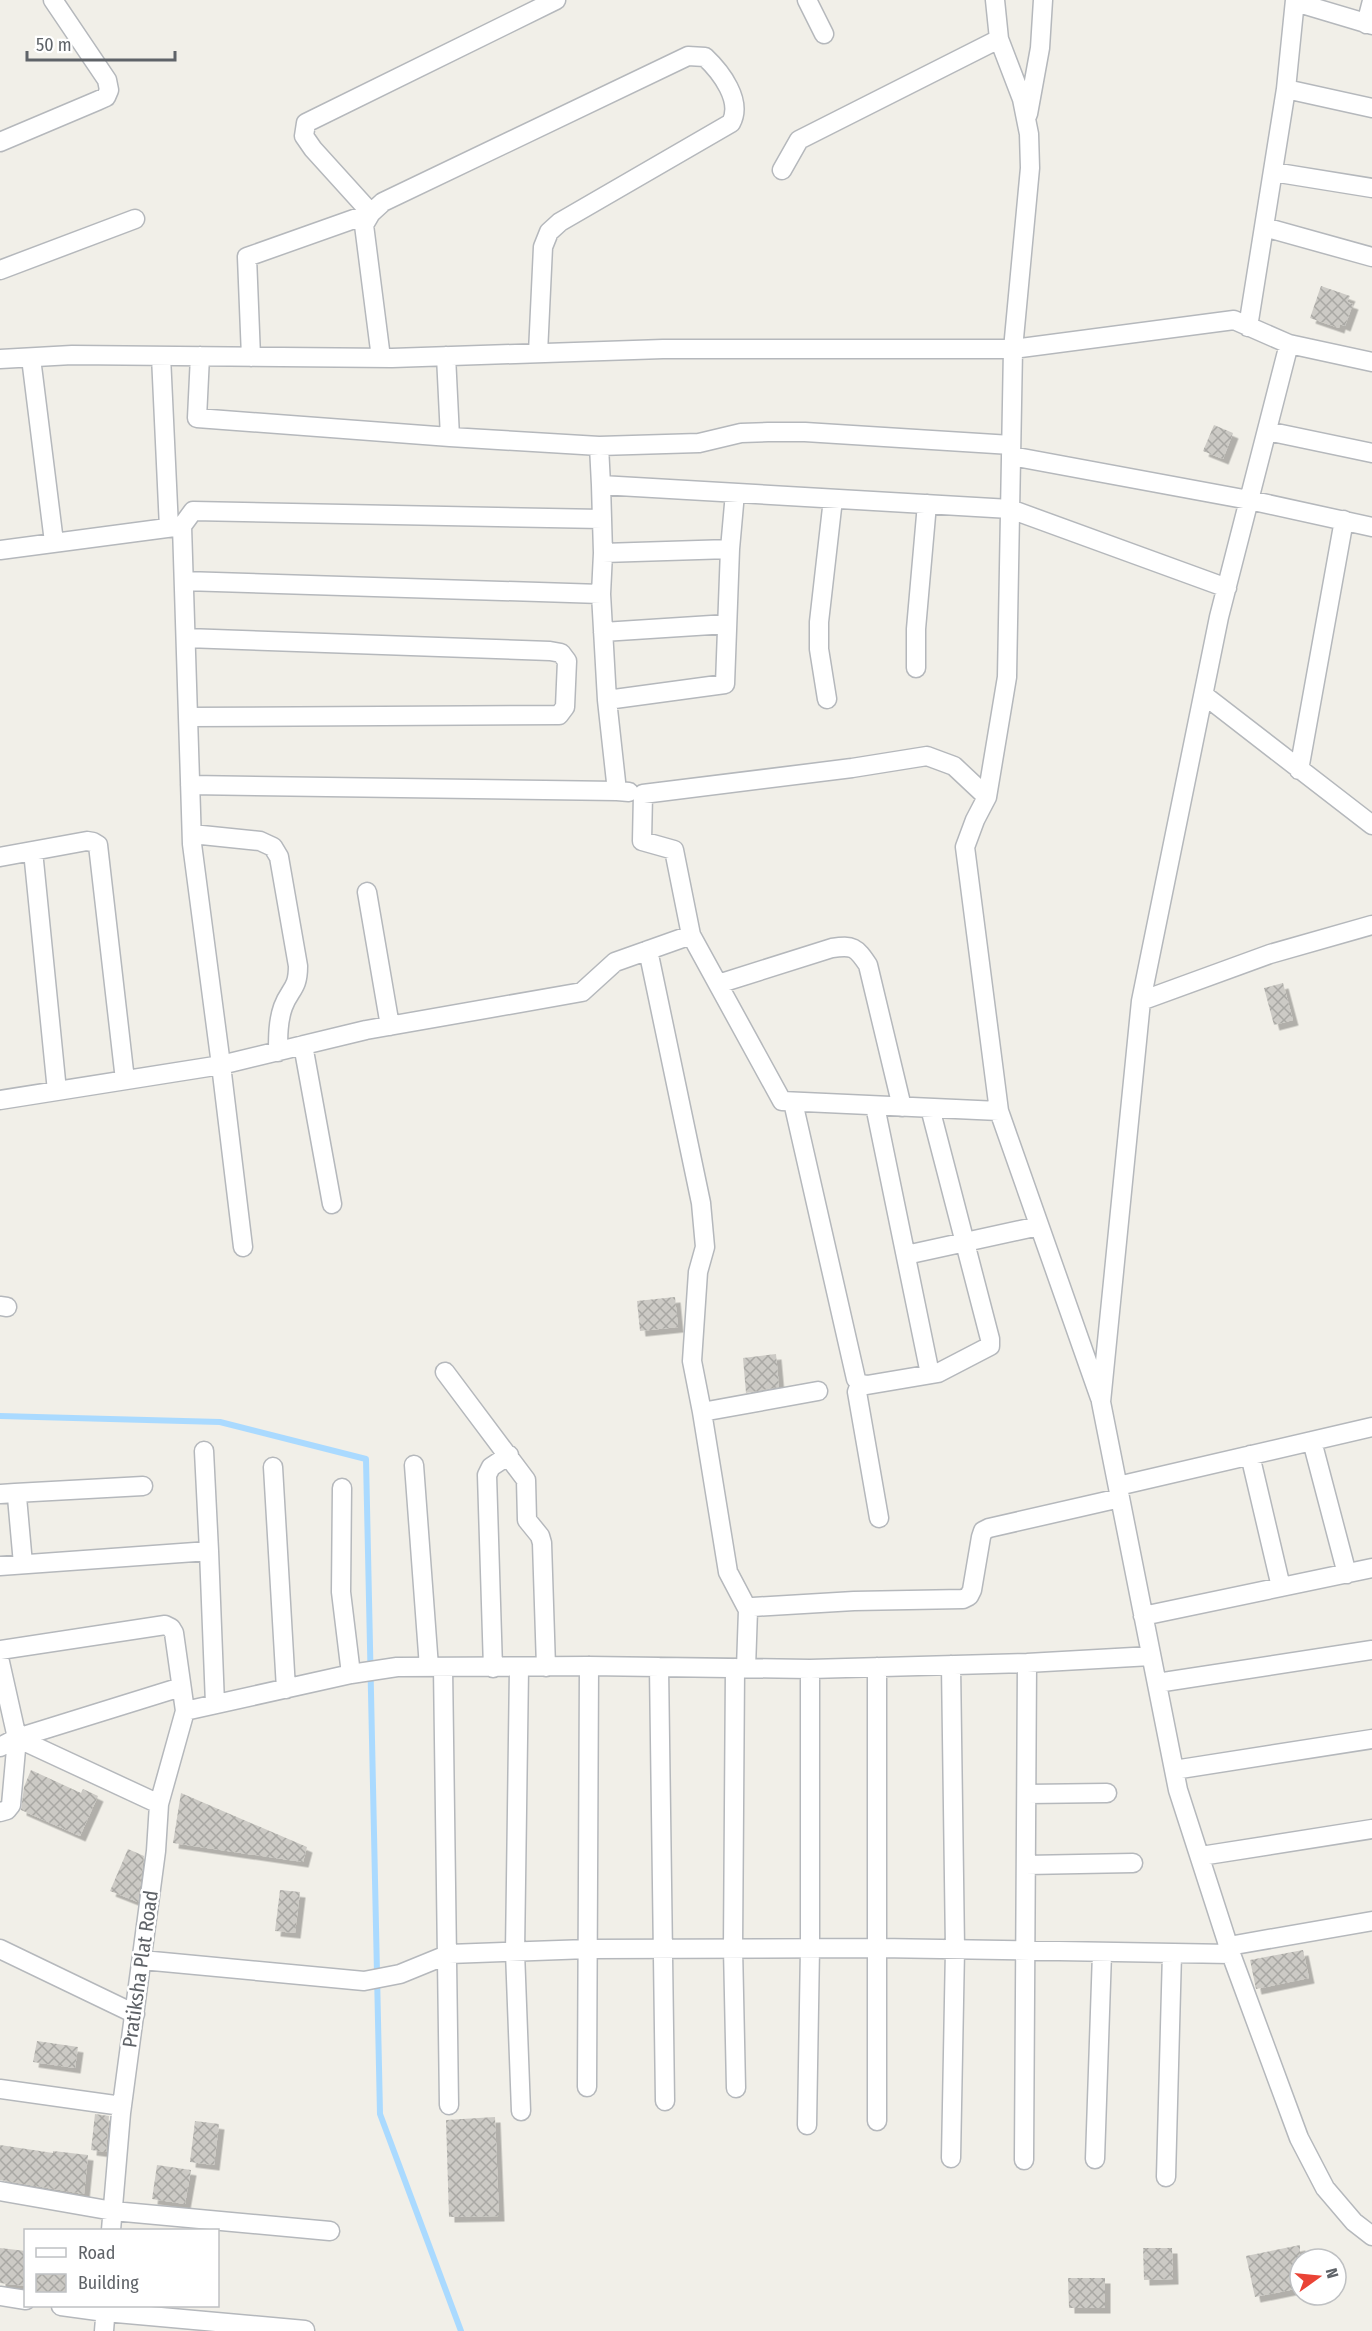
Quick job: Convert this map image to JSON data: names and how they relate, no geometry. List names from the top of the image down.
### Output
{
  "streets": {
    "street": ["Pratiksha Plat Road"]
  },
  "legend": ["Road", "Building"],
  "scale_bar": "50 m",
  "north": "right"
}
